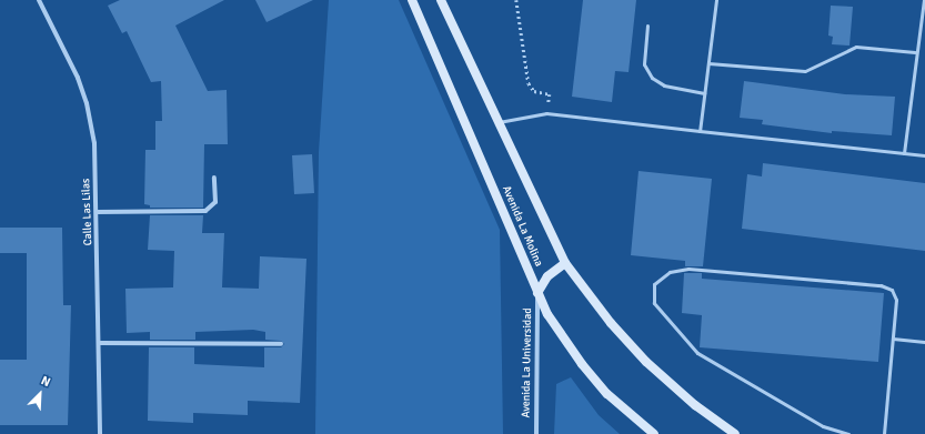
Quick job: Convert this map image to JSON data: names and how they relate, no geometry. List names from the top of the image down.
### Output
{
  "streets": {
    "main road": ["Avenida La Molina"],
    "street": ["Calle Las Lilas", "Avenida La Universidad"]
  },
  "crossings": [
    ["Avenida La Molina", "Avenida La Universidad"]
  ],
  "north": "top right"
}
